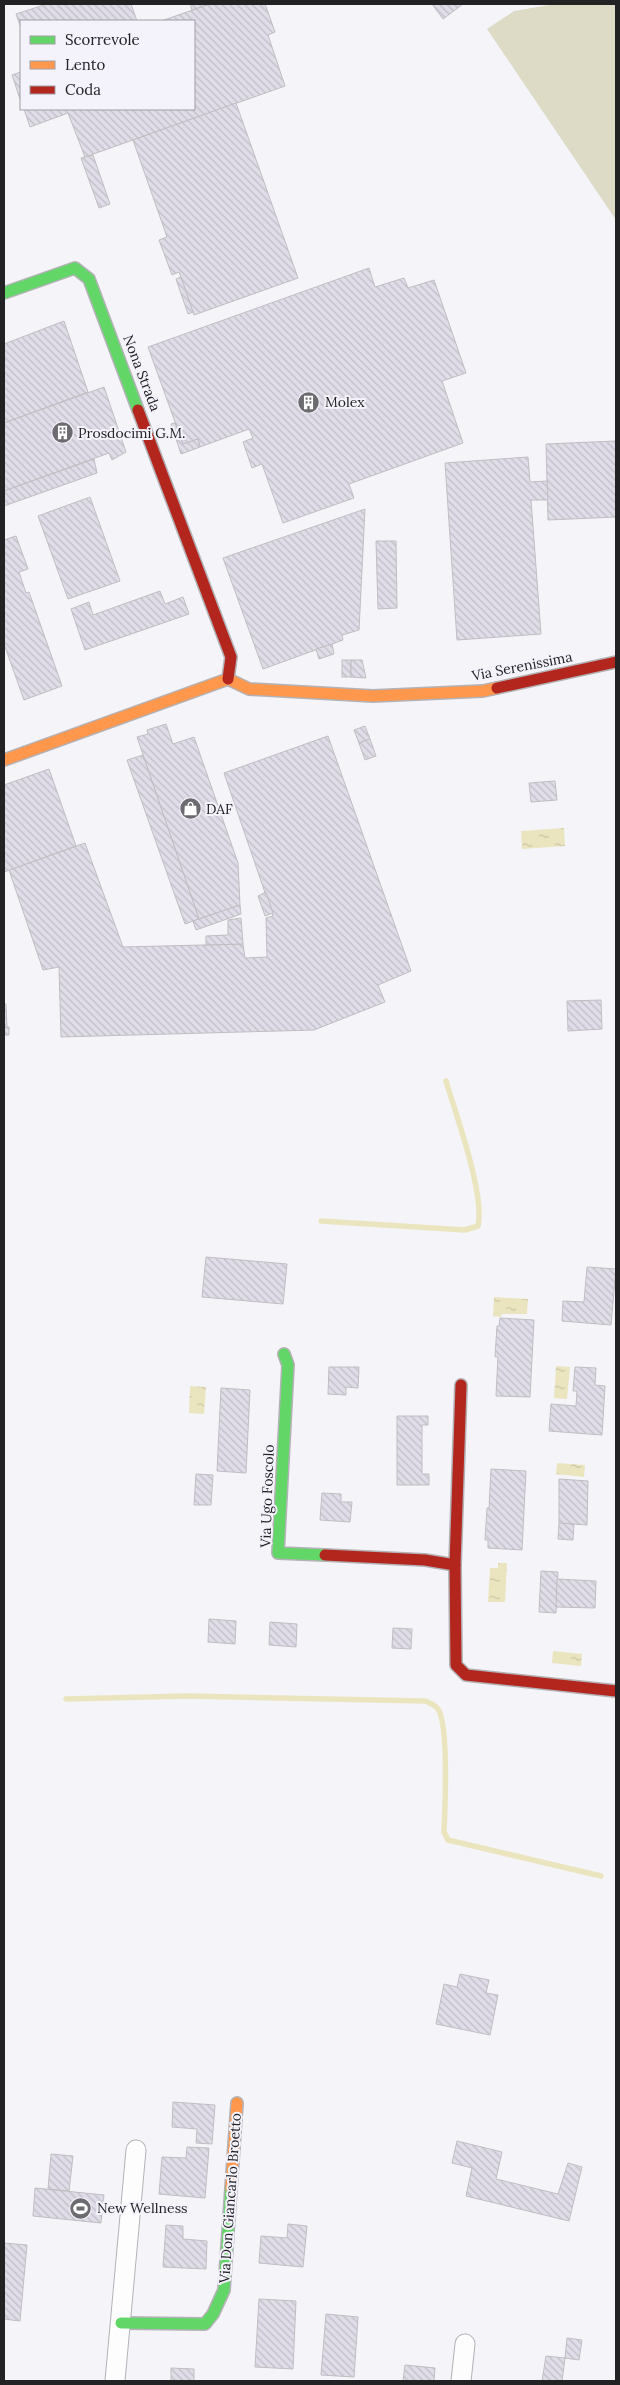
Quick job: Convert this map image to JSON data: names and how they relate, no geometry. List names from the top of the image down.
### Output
{
  "streets": {
    "street": [
      "Nona Strada",
      "Via Serenissima",
      "Via Ugo Foscolo",
      "Via Don Giancarlo Broetto"
    ]
  },
  "crossings": [
    ["Nona Strada", "Via Serenissima"]
  ],
  "places": {
    "building": ["Molex", "Prosdocimi G.M."],
    "shop": ["DAF"],
    "sports": ["New Wellness"]
  },
  "legend": ["Scorrevole", "Lento", "Coda"]
}
